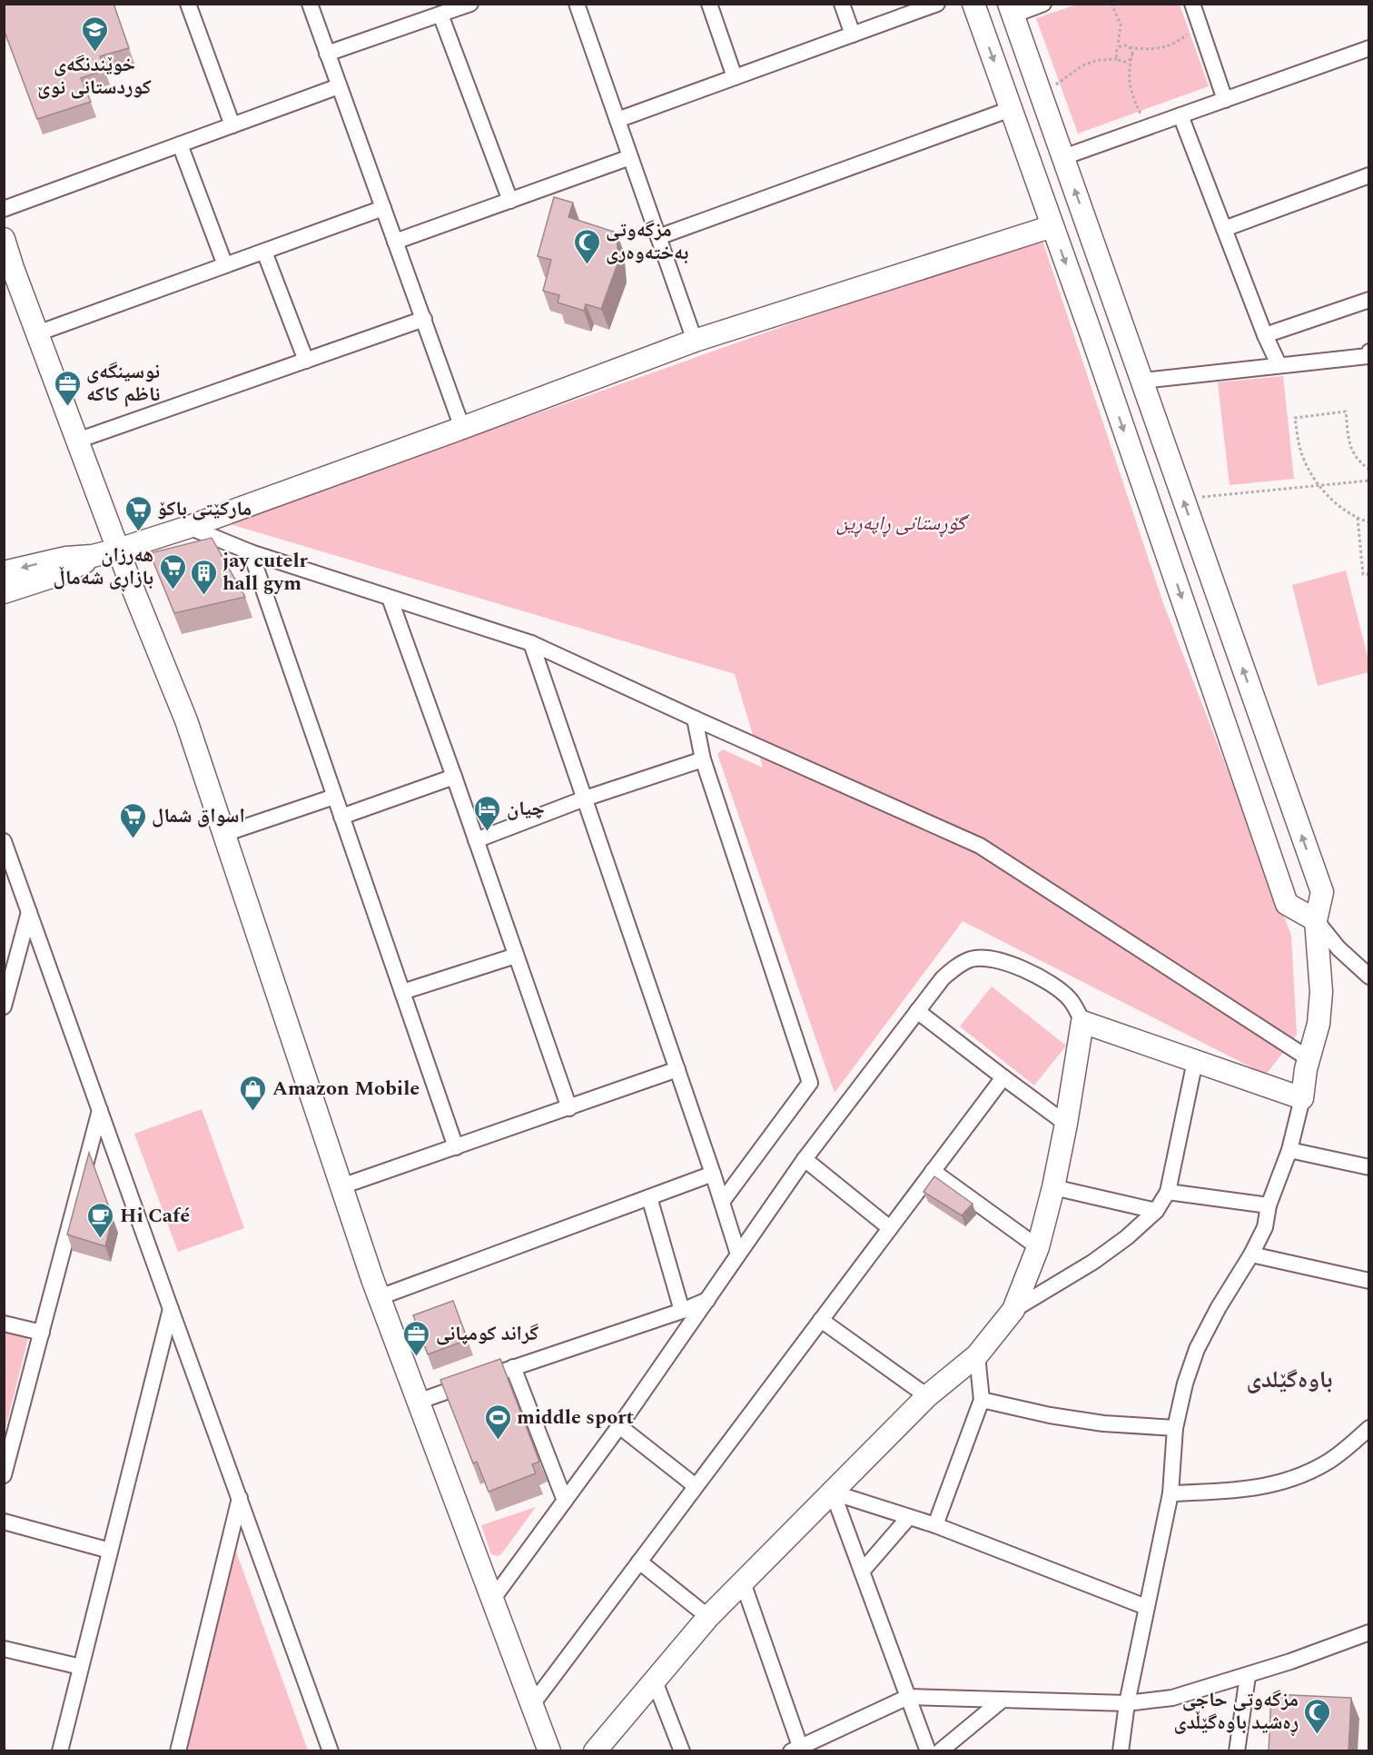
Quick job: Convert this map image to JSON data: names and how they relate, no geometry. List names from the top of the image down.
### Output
{
  "districts": ["باوەگێلدی"],
  "parks": ["گۆڕستانی ڕاپەڕین"],
  "places": {
    "school or university": ["خوێندنگەی کوردستانی نوێ"],
    "mosque": ["مزگەوتی بەختەوەری", "مزگەوتی حاجی ڕەشید باوەگێڵدی"],
    "office": ["نوسینگەی ناظم کاکە", "گراند كومپانى"],
    "supermarket": ["مارکێتی باکۆ", "هەرزان بازاڕی شەماڵ", "اسواق شمال"],
    "building": ["jay cutelr hall gym"],
    "hotel": ["چيان"],
    "shop": ["Amazon Mobile"],
    "cafe": ["Hi Café"],
    "sports": ["middle sport"]
  }
}
